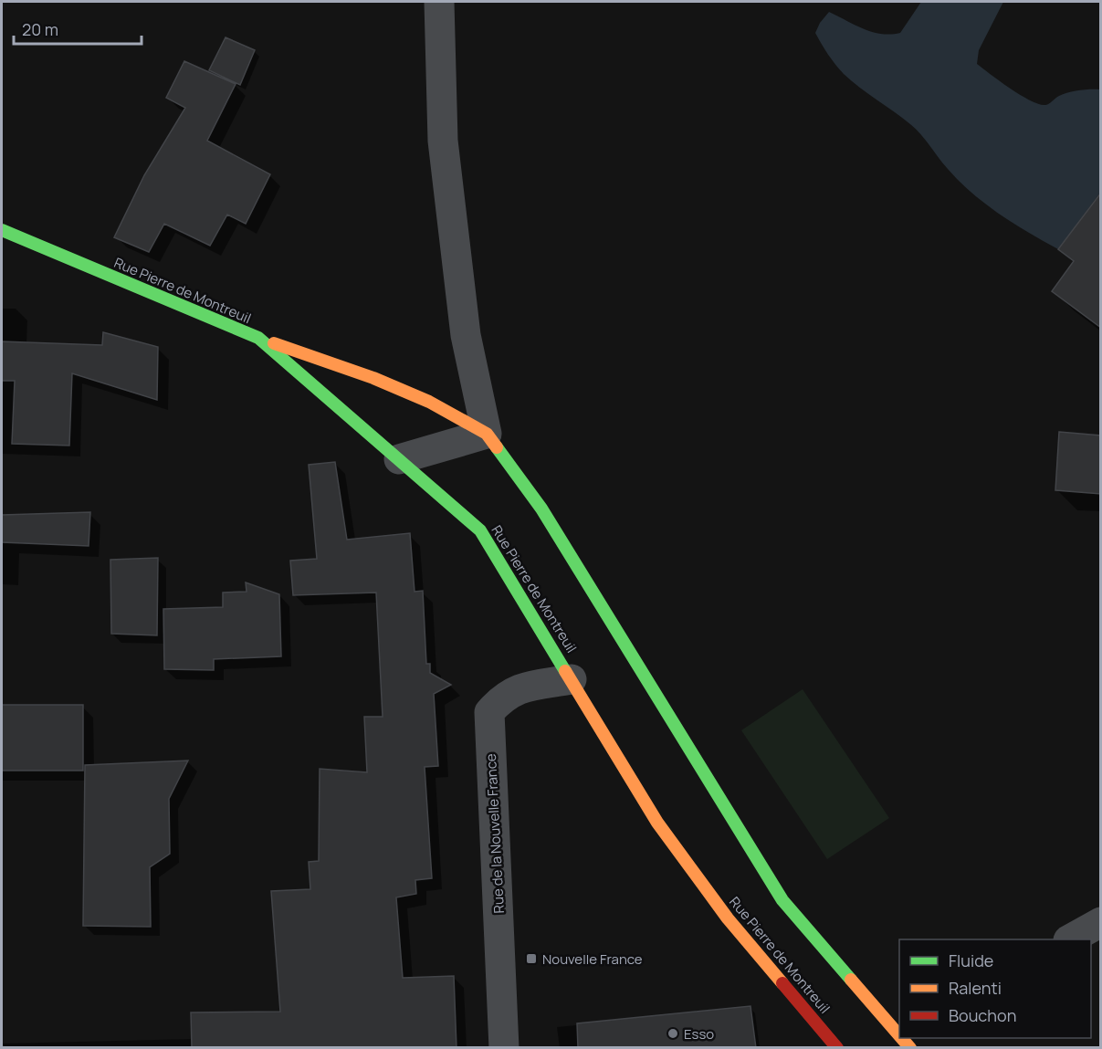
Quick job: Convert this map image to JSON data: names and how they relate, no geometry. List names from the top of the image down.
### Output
{
  "streets": {
    "main road": ["Rue Pierre de Montreuil"],
    "street": ["Rue de la Nouvelle France"]
  },
  "crossings": [
    ["Rue Pierre de Montreuil", "Rue de la Nouvelle France"]
  ],
  "places": {
    "transit": ["Nouvelle France"],
    "other": ["Esso"]
  },
  "legend": ["Fluide", "Ralenti", "Bouchon"],
  "scale_bar": "20 m"
}
